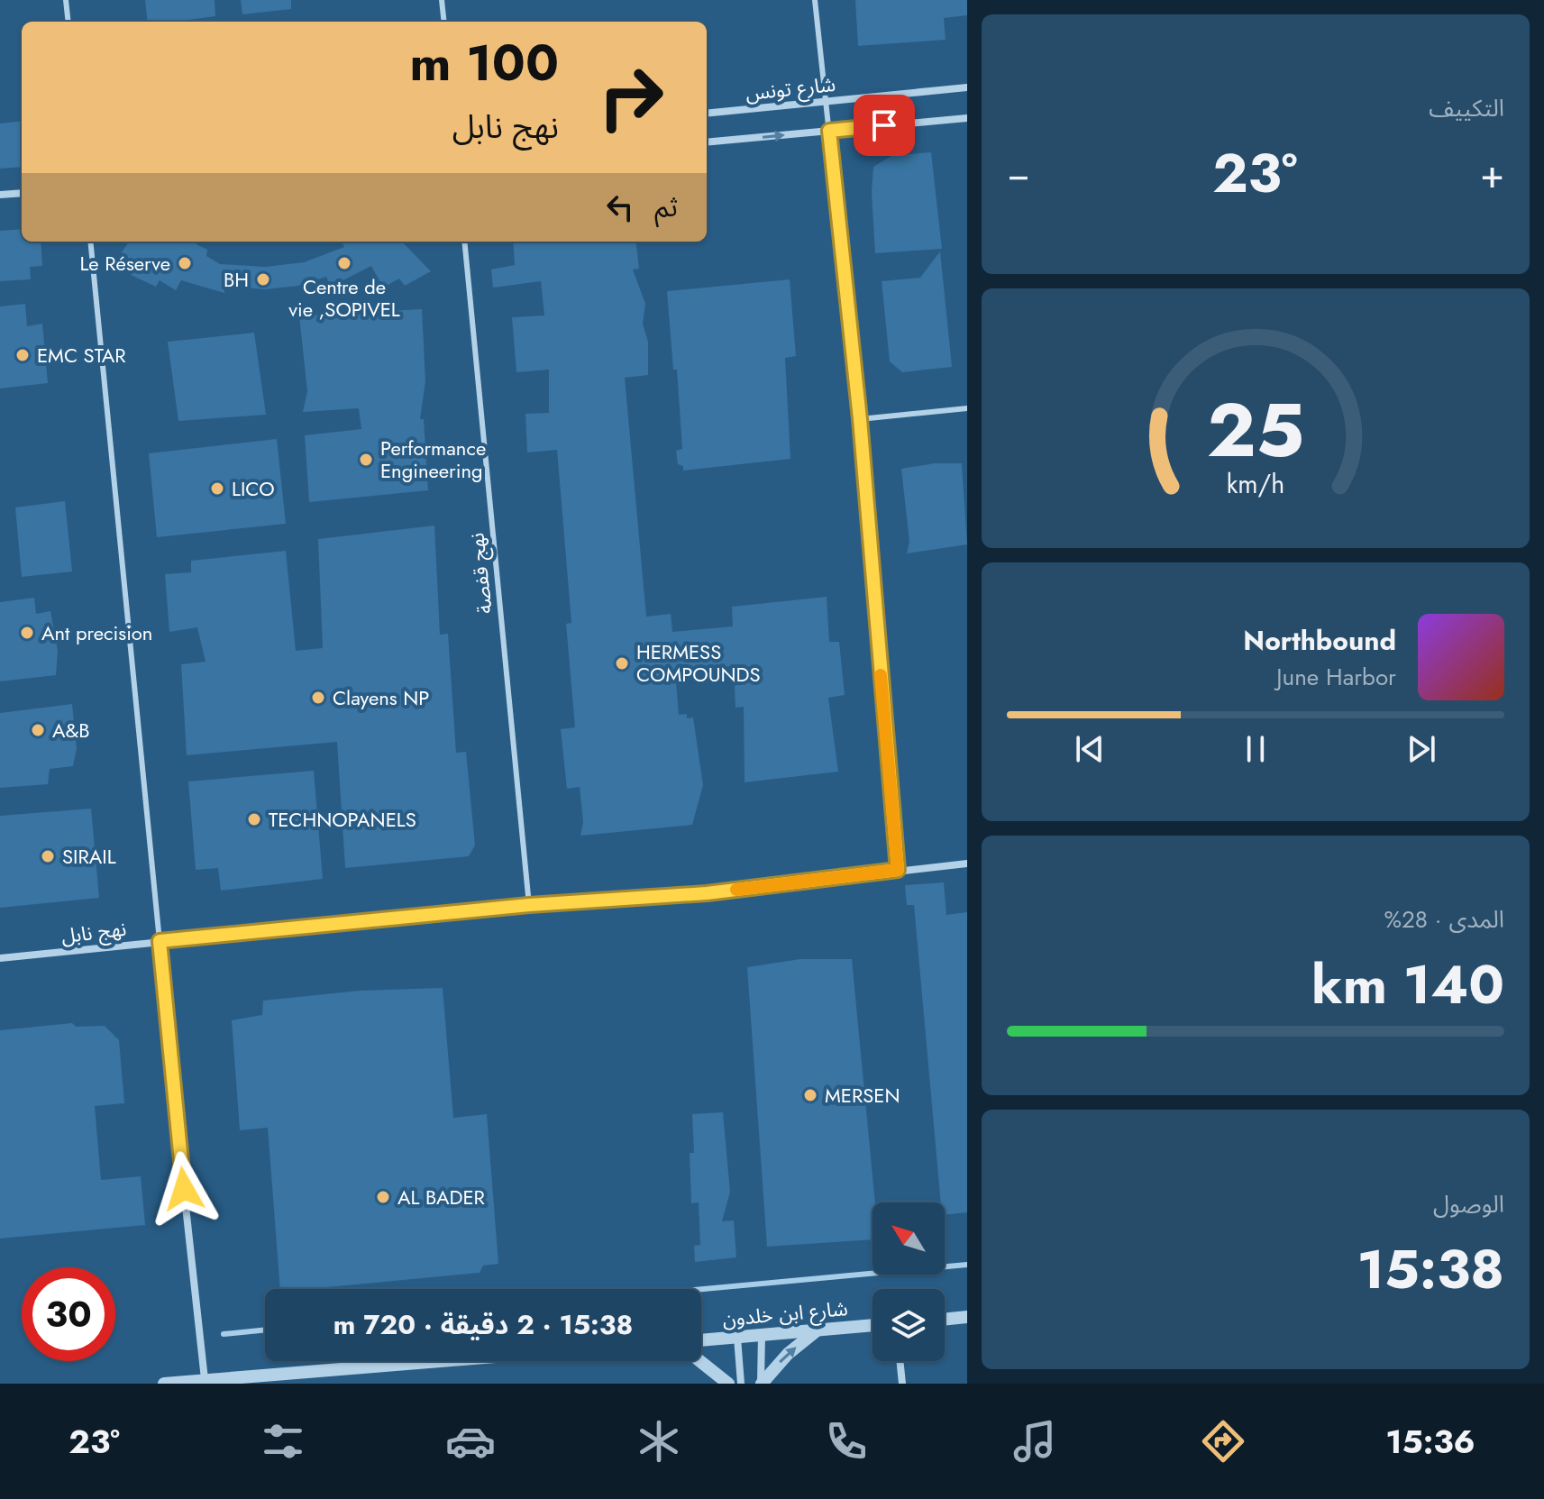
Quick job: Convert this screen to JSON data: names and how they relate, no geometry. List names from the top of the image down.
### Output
{
  "streets": {
    "street": ["شارع تونس", "نهج نابل", "شارع ابن خلدون"],
    "lane": ["نهج قفصة"]
  },
  "crossings": [
    ["نهج قفصة", "نهج نابل"]
  ],
  "places": [
    "Le Réserve",
    "Centre de vie ,SOPIVEL",
    "BH",
    "EMC STAR",
    "Performance Engineering",
    "LICO",
    "Ant precision",
    "HERMESS COMPOUNDS",
    "Clayens NP",
    "A&B",
    "TECHNOPANELS",
    "SIRAIL",
    "MERSEN",
    "AL BADER"
  ],
  "north": "top left",
  "page": {
    "tile": [
      "التكييف",
      ["المدى · 28%", "140 km"],
      ["الوصول", "15:38"]
    ],
    "turn": ["100 m", "نهج نابل"],
    "heat": ["−", "23°", "+"],
    "then": "ثم",
    "song": ["Northbound", "June Harbor"],
    "limit": "30",
    "trip": "15:38 · 2 دقيقة · 720 m",
    "tabs": ["15:36", "23°"],
    "gauge": ["25", "km/h"]
  }
}
